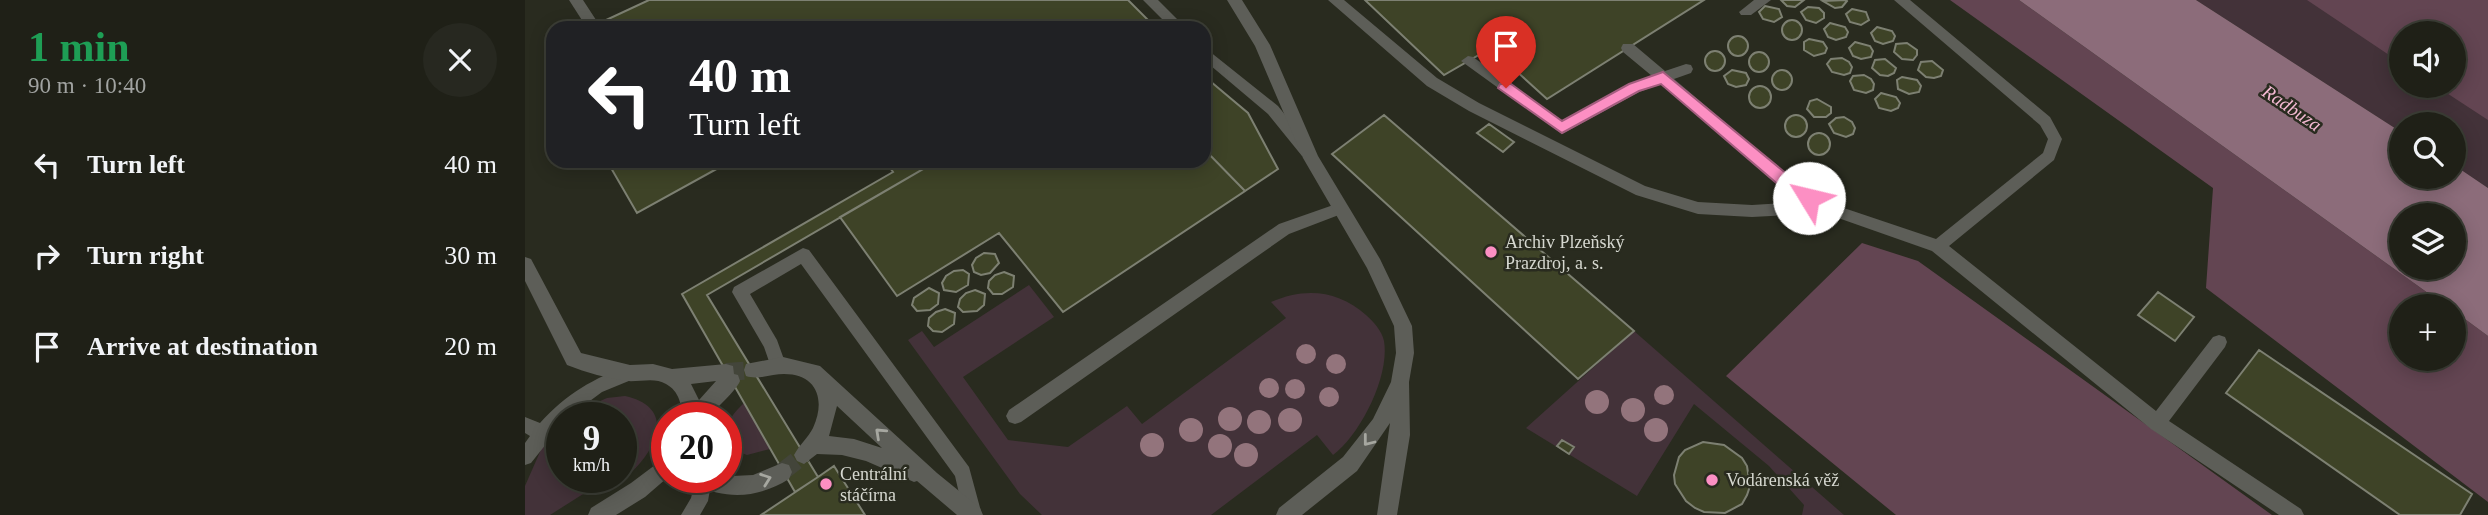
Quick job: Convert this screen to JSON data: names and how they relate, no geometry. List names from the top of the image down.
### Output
{
  "water": ["Radbuza"],
  "places": ["Archiv Plzeňský Prazdroj, a. s.", "Vodárenská věž", "Centrální stáčírna"],
  "page": {
    "heading": ["1 min", "90 m · 10:40"],
    "map_buttons": "+",
    "turn": ["40 m", "Turn left"],
    "list": [
      {
        "name": "Turn left",
        "value": "40 m"
      },
      {
        "name": "Turn right",
        "value": "30 m"
      },
      {
        "name": "Arrive at destination",
        "value": "20 m"
      }
    ],
    "speed": "9 km/h",
    "limit": "20"
  }
}
